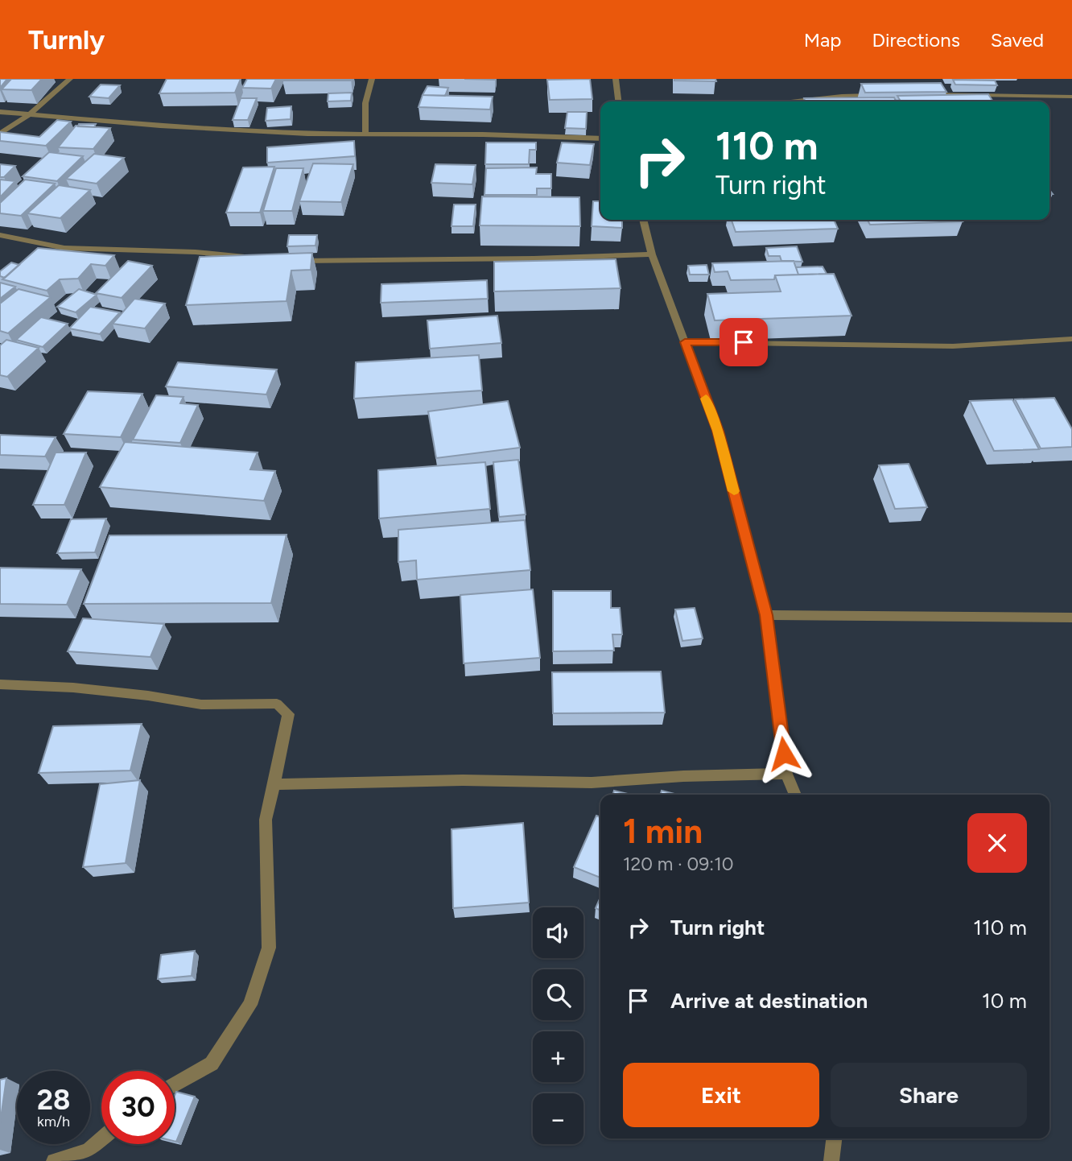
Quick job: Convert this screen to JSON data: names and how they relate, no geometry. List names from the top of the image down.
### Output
{
  "page": {
    "header": "Turnly",
    "nav": ["Map", "Directions", "Saved"],
    "turn": ["110 m", "Turn right"],
    "heading": ["1 min", "120 m · 09:10"],
    "list": [
      {
        "name": "Turn right",
        "value": "110 m"
      },
      {
        "name": "Arrive at destination",
        "value": "10 m"
      }
    ],
    "map_buttons": ["+", "−"],
    "buttons": ["Exit", "Share"],
    "speed": "28 km/h",
    "limit": "30"
  }
}
